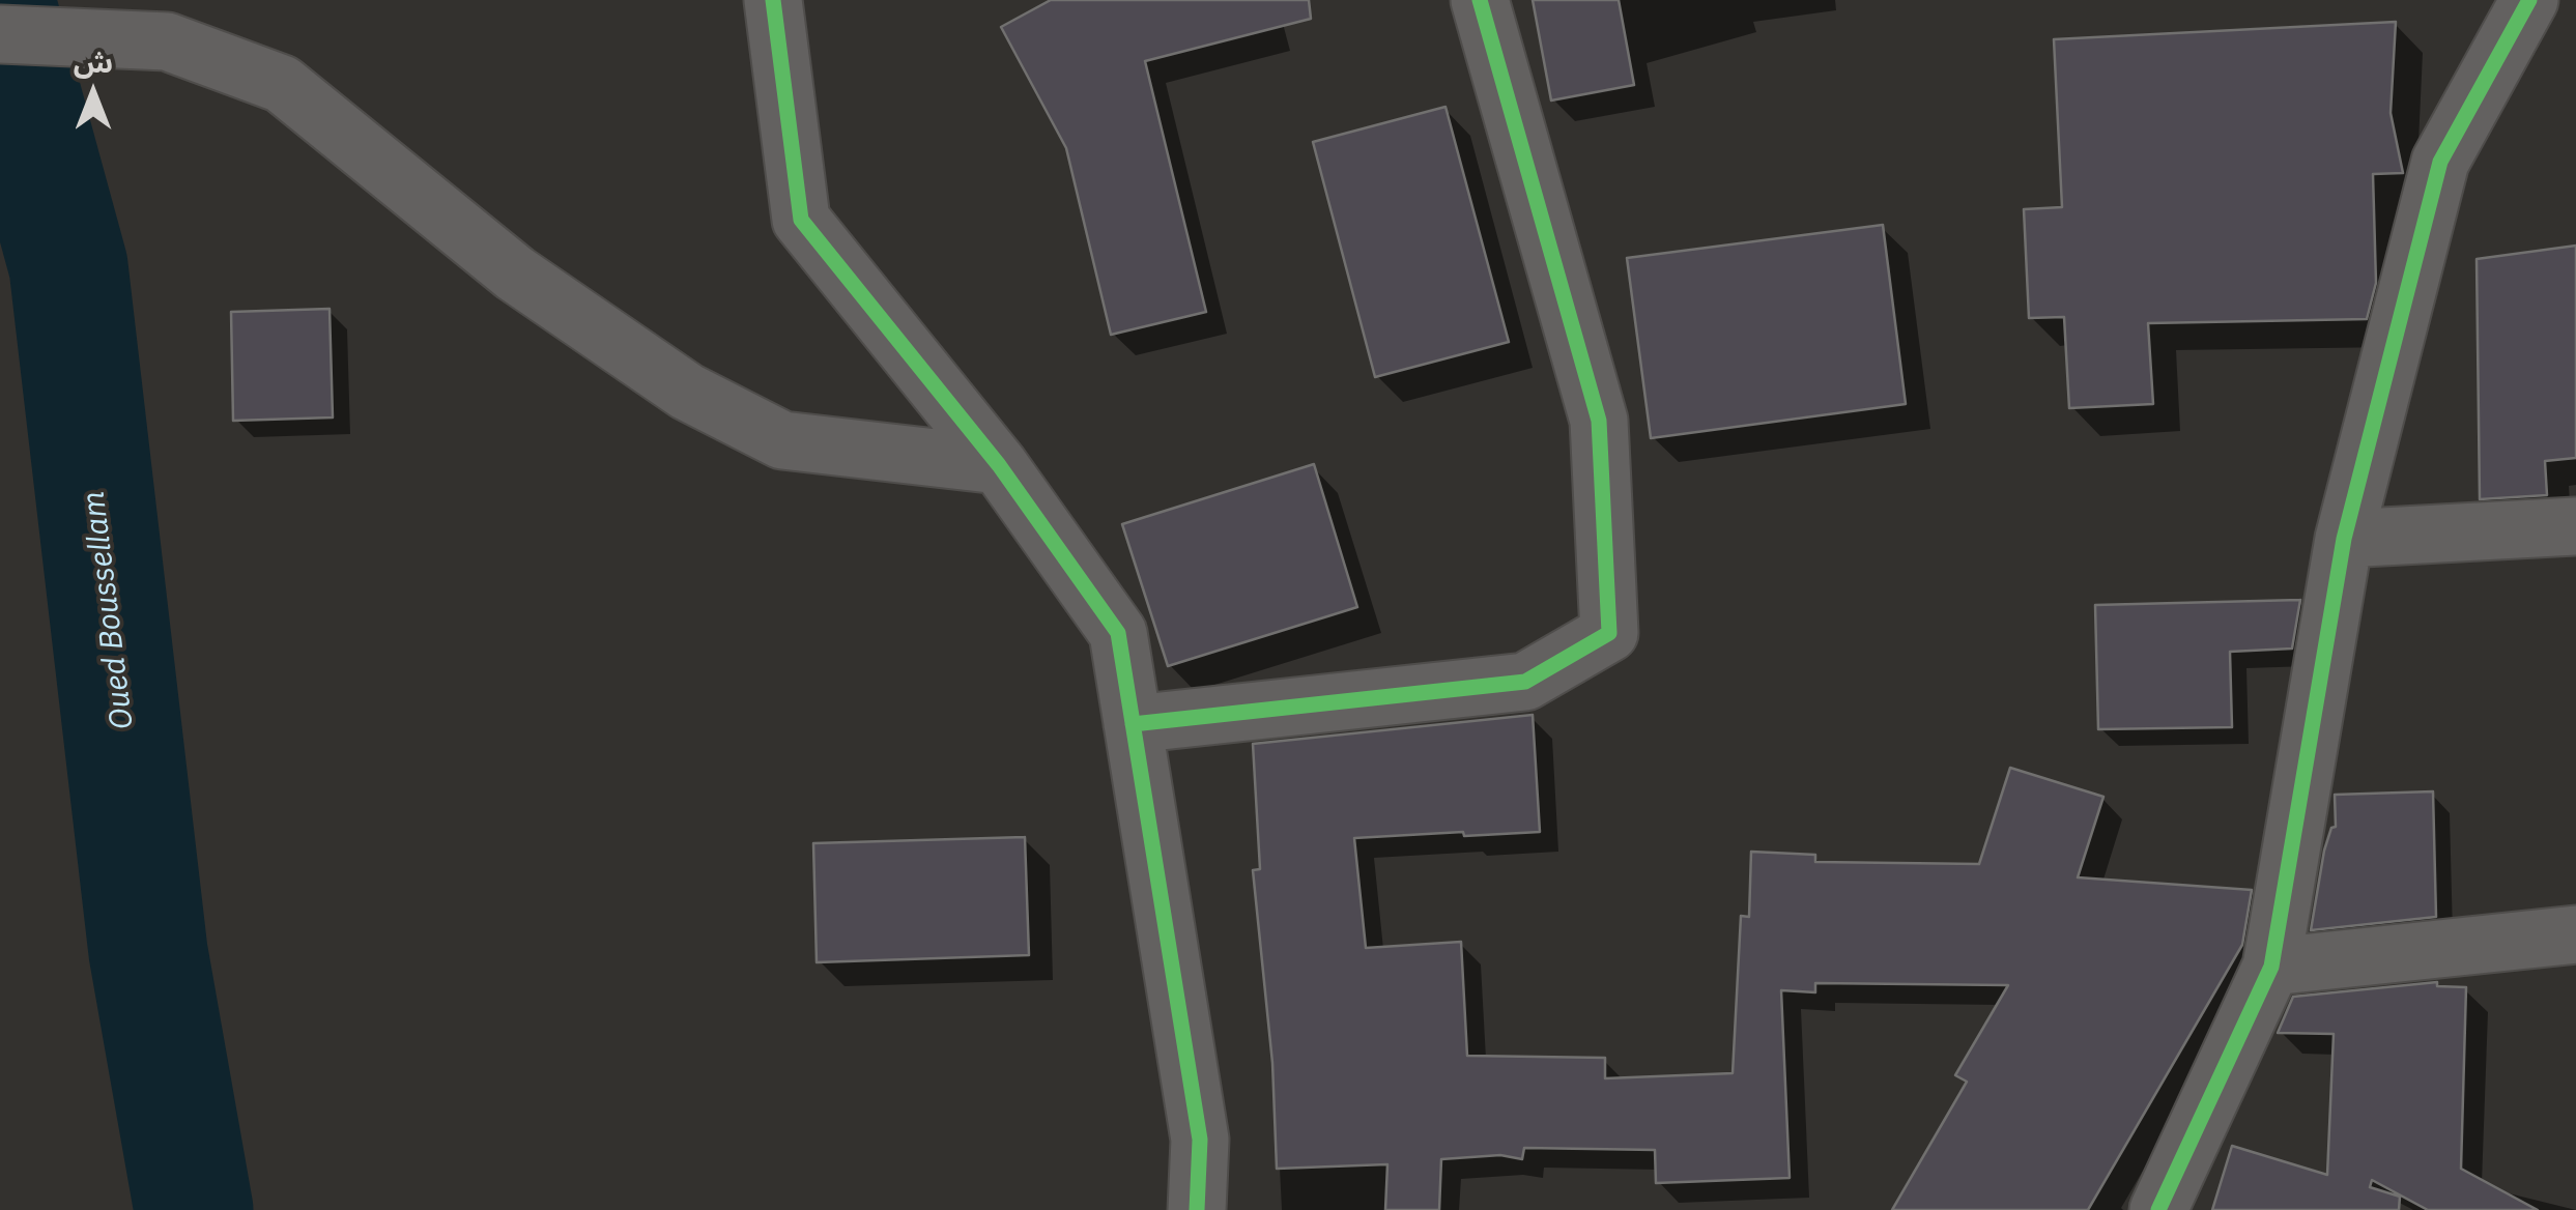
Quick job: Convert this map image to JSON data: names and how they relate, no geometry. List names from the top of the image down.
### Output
{
  "water": ["Oued Boussellam"],
  "north": "top"
}
